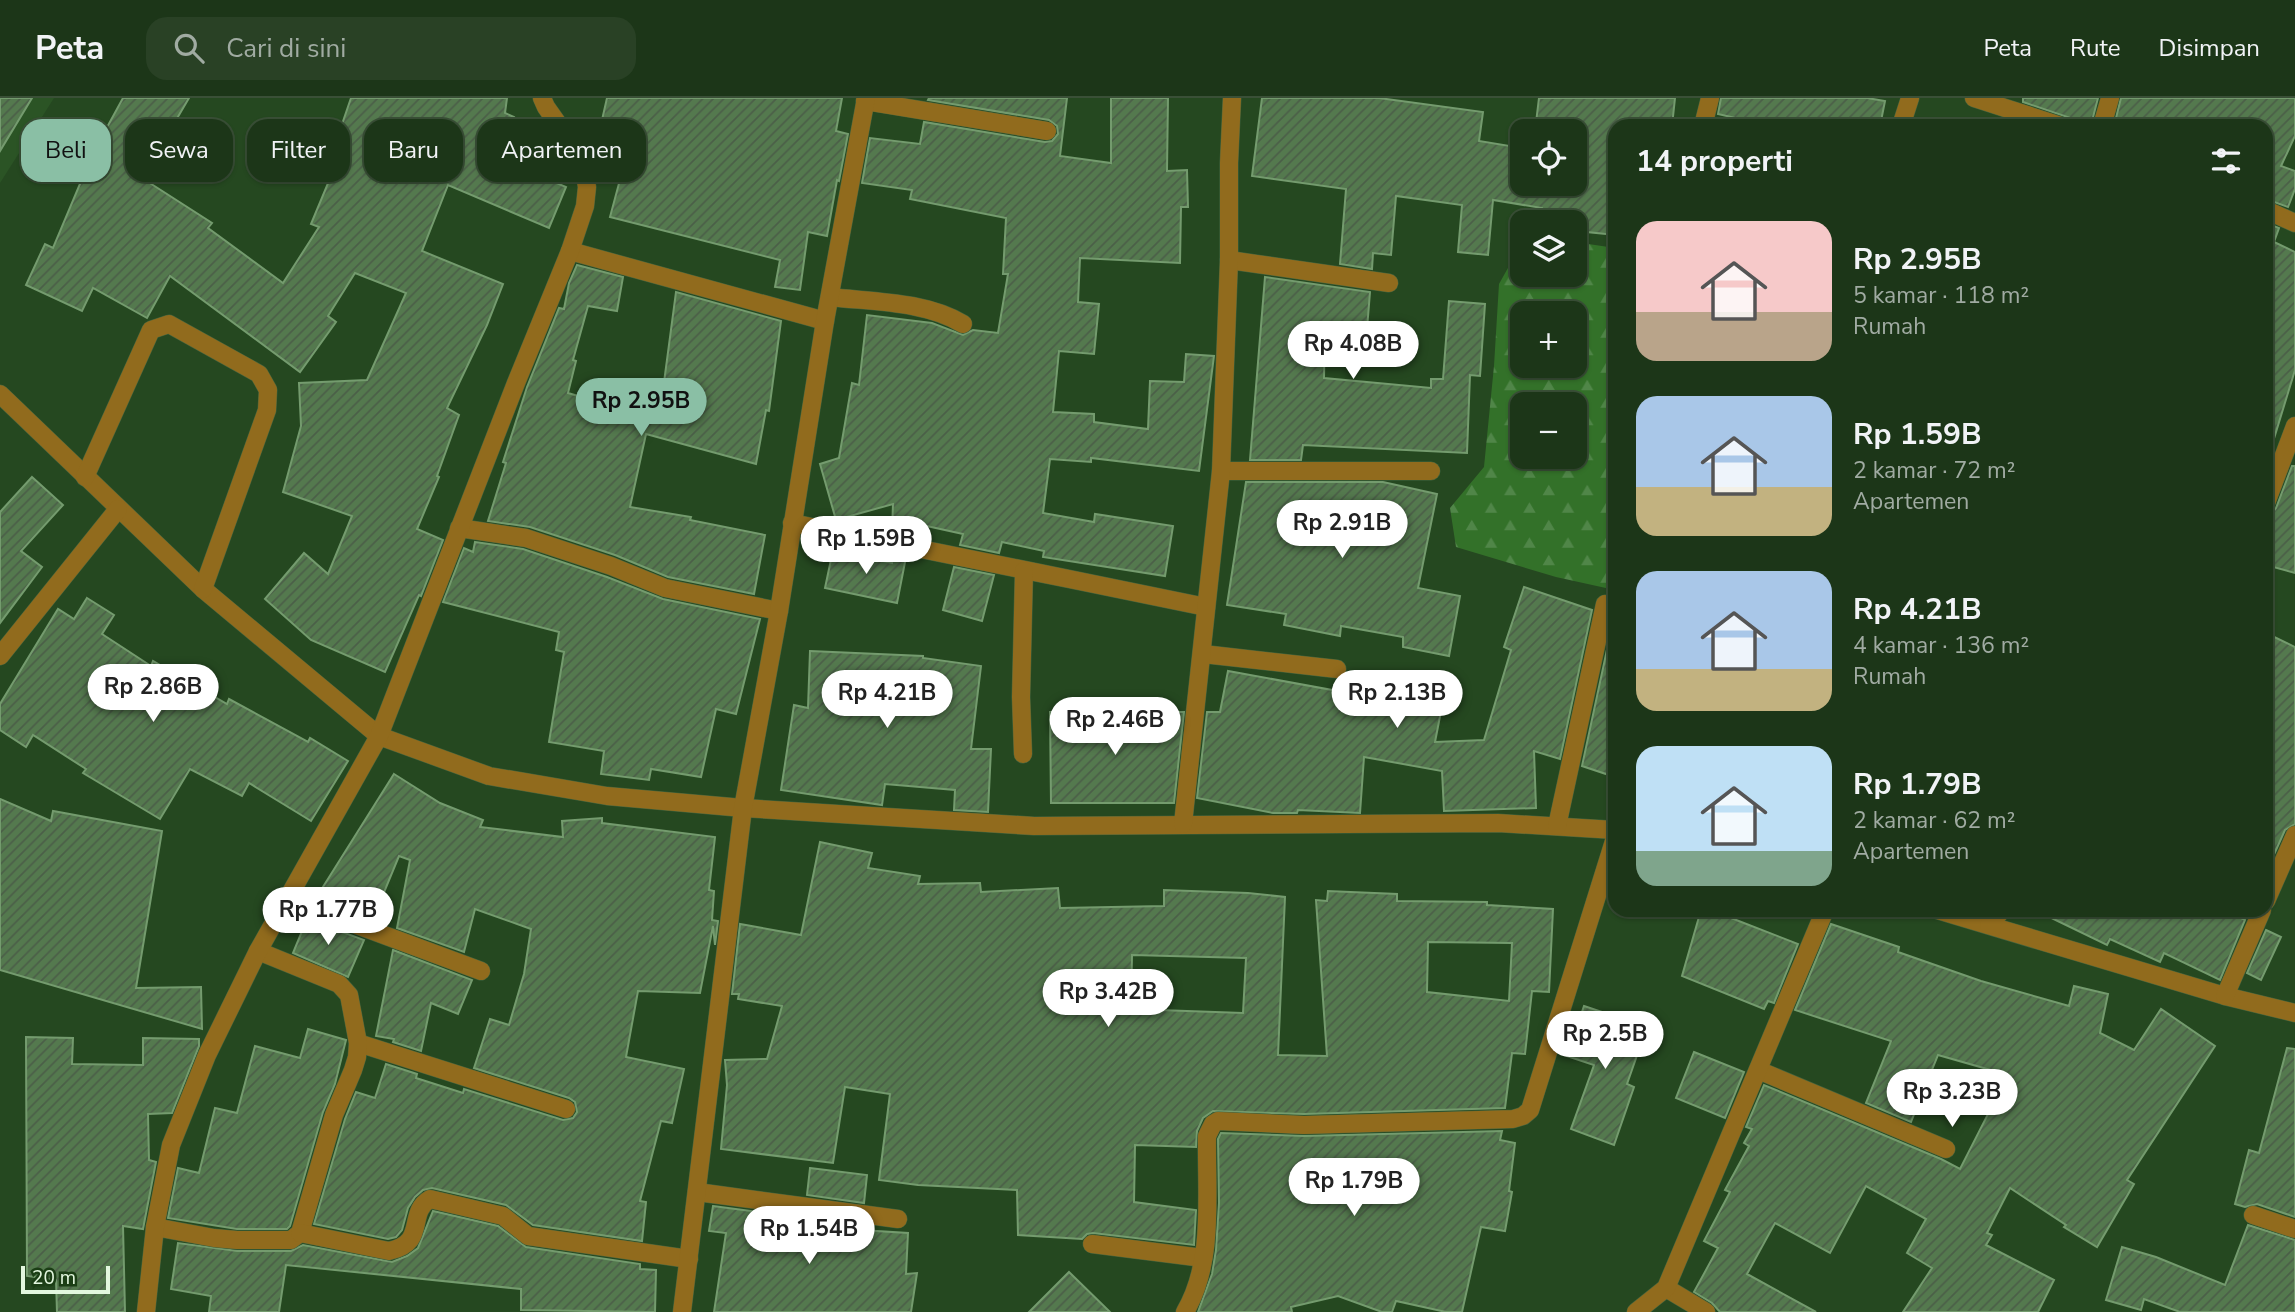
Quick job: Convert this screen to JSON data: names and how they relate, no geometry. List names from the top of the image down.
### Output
{
  "scale_bar": "20 m",
  "page": {
    "header": "Peta",
    "search": "Cari di sini",
    "nav": ["Peta", "Rute", "Disimpan"],
    "map_buttons": ["+", "−"],
    "chip": [
      "Beli",
      "Sewa",
      "Filter",
      "Baru",
      "Apartemen"
    ],
    "heading": "14 properti",
    "list": [
      {
        "name": "Rp 2.95B",
        "note": "5 kamar · 118 m² · Rumah"
      },
      {
        "name": "Rp 1.59B",
        "note": "2 kamar · 72 m² · Apartemen"
      },
      {
        "name": "Rp 4.21B",
        "note": "4 kamar · 136 m² · Rumah"
      },
      {
        "name": "Rp 1.79B",
        "note": "2 kamar · 62 m² · Apartemen"
      }
    ],
    "price": [
      "Rp 4.08B",
      "Rp 2.95B",
      "Rp 2.91B",
      "Rp 1.59B",
      "Rp 2.86B",
      "Rp 4.21B",
      "Rp 2.13B",
      "Rp 2.46B",
      "Rp 1.77B",
      "Rp 3.42B",
      "Rp 2.5B",
      "Rp 3.23B",
      "Rp 1.79B",
      "Rp 1.54B"
    ],
    "scale": "20 m"
  }
}
